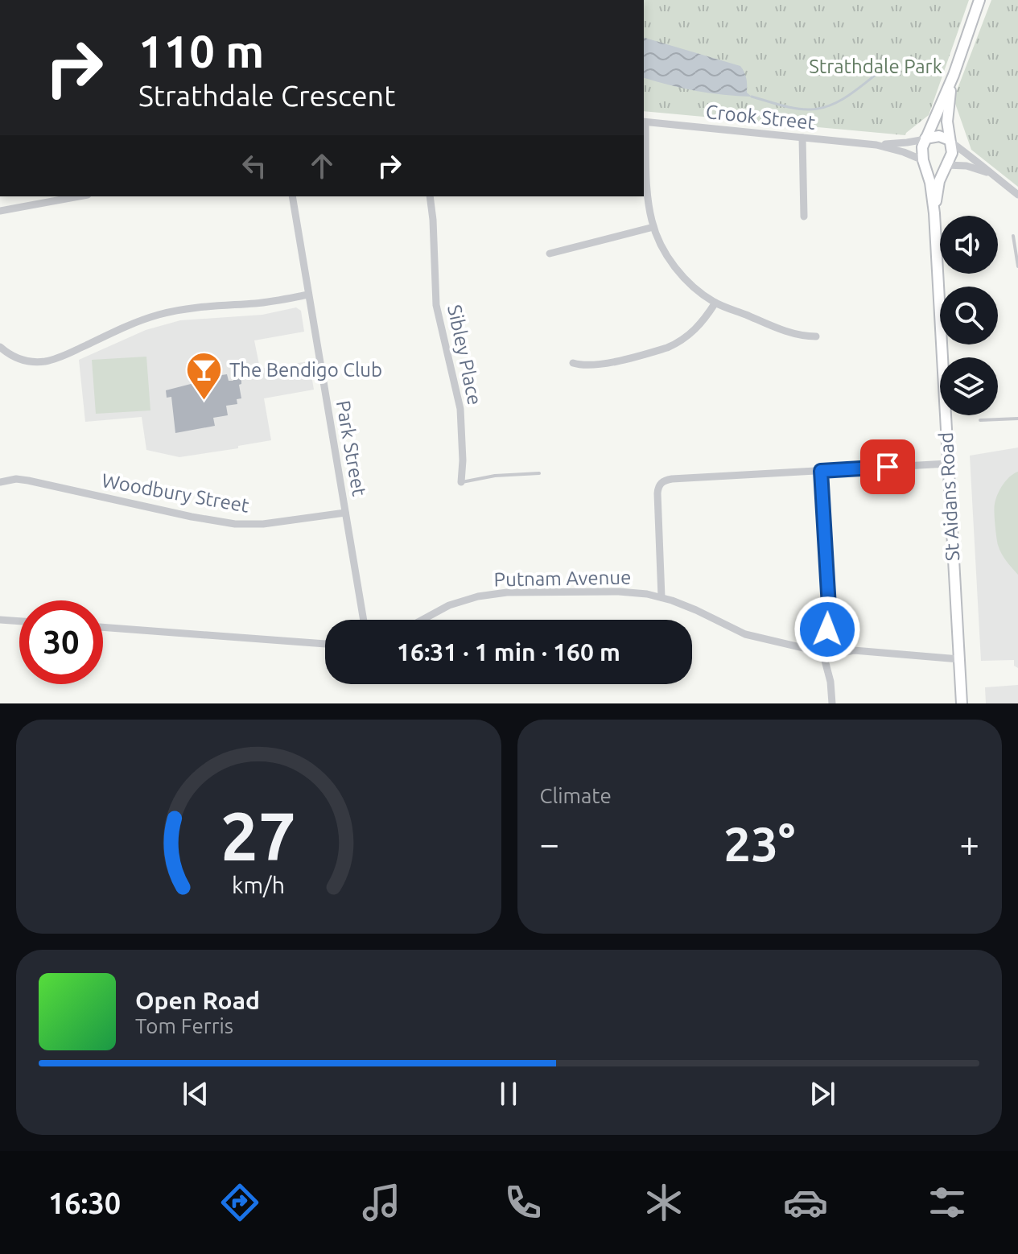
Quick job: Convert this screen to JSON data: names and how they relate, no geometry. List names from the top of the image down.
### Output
{
  "streets": {
    "street": [
      "Crook Street",
      "Sibley Place",
      "Park Street",
      "Woodbury Street",
      "St Aidans Road",
      "Putnam Avenue"
    ]
  },
  "crossings": [
    ["Crook Street", "St Aidans Road"],
    ["Park Street", "Woodbury Street"]
  ],
  "parks": ["Strathdale Park"],
  "places": {
    "bar": ["The Bendigo Club"]
  },
  "page": {
    "turn": ["110 m", "Strathdale Crescent"],
    "limit": "30",
    "trip": "16:31 · 1 min · 160 m",
    "tile": "Climate",
    "heat": ["−", "23°", "+"],
    "song": ["Open Road", "Tom Ferris"],
    "tabs": "16:30",
    "gauge": ["27", "km/h"]
  }
}
